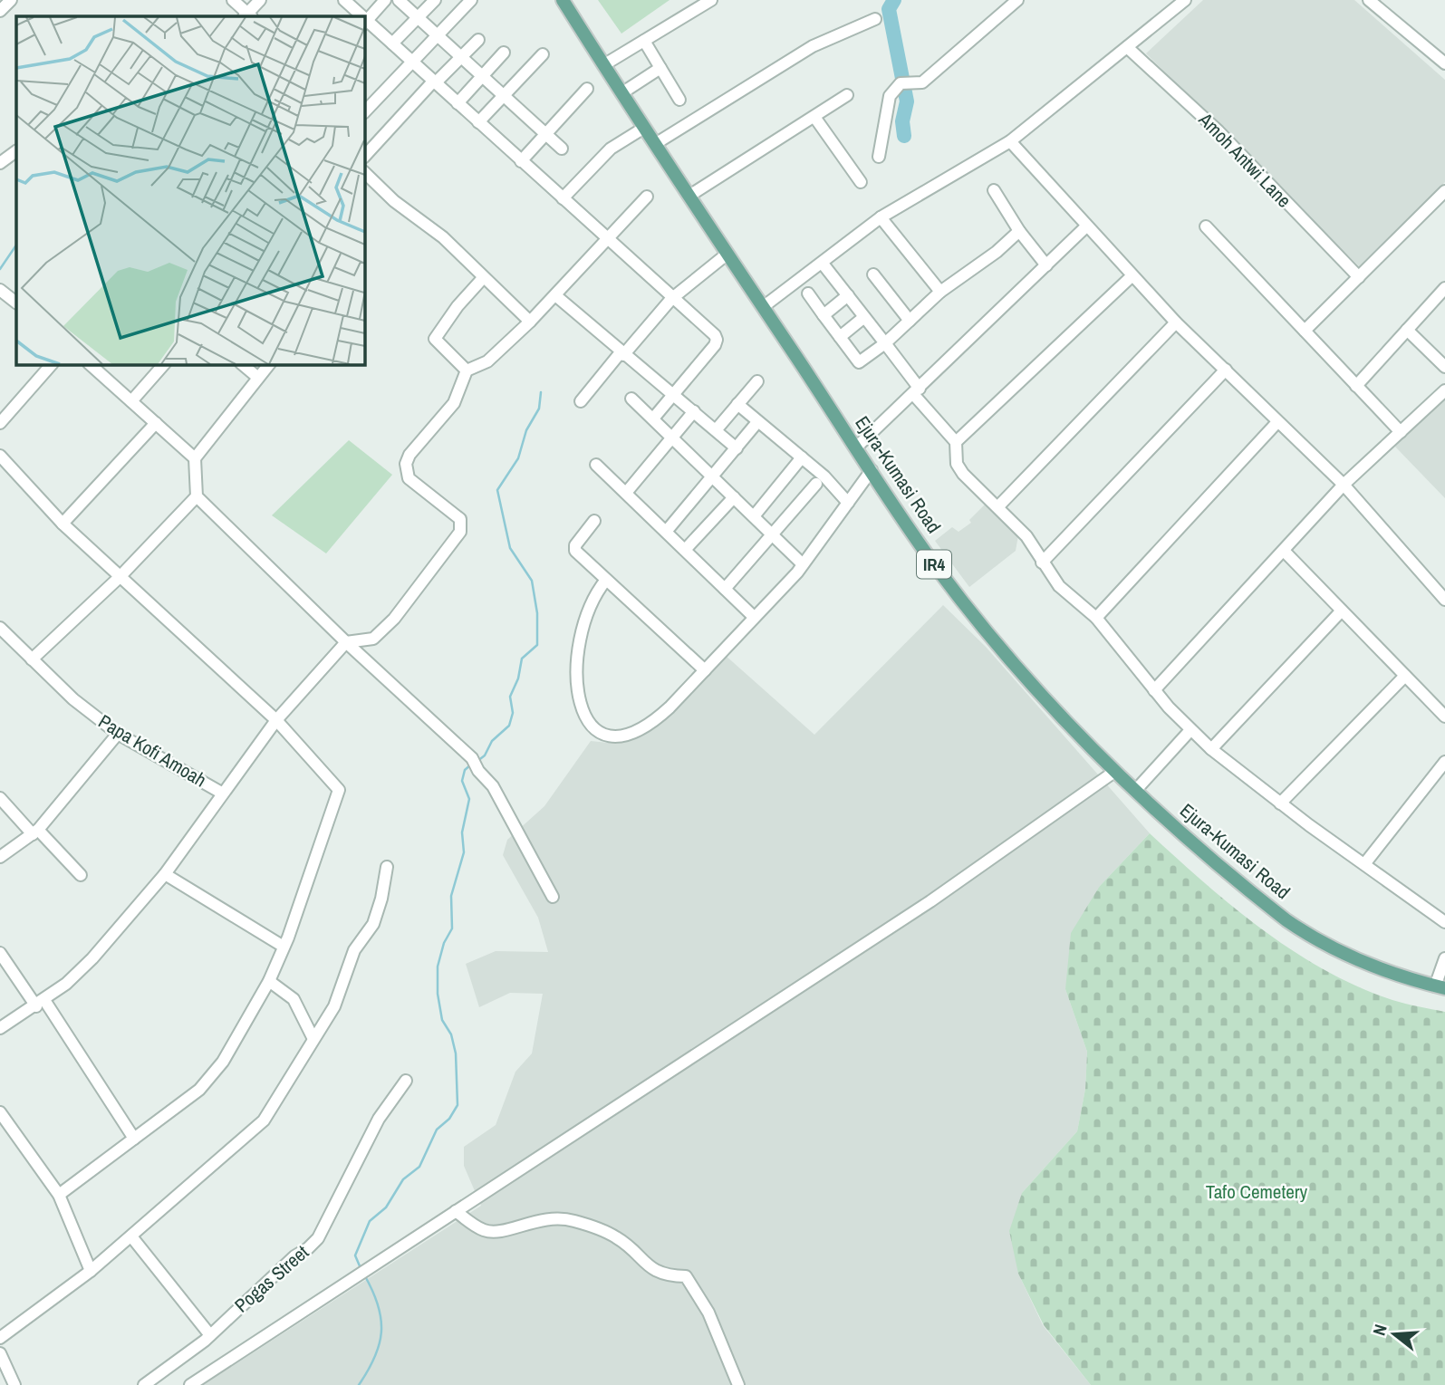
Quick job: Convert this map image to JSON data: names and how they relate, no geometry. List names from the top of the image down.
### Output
{
  "streets": {
    "main road": ["Ejura-Kumasi Road", "IR4"],
    "street": ["Amoh Antwi Lane", "Papa Kofi Amoah", "Pogas Street"]
  },
  "parks": ["Tafo Cemetery"],
  "north": "left"
}
